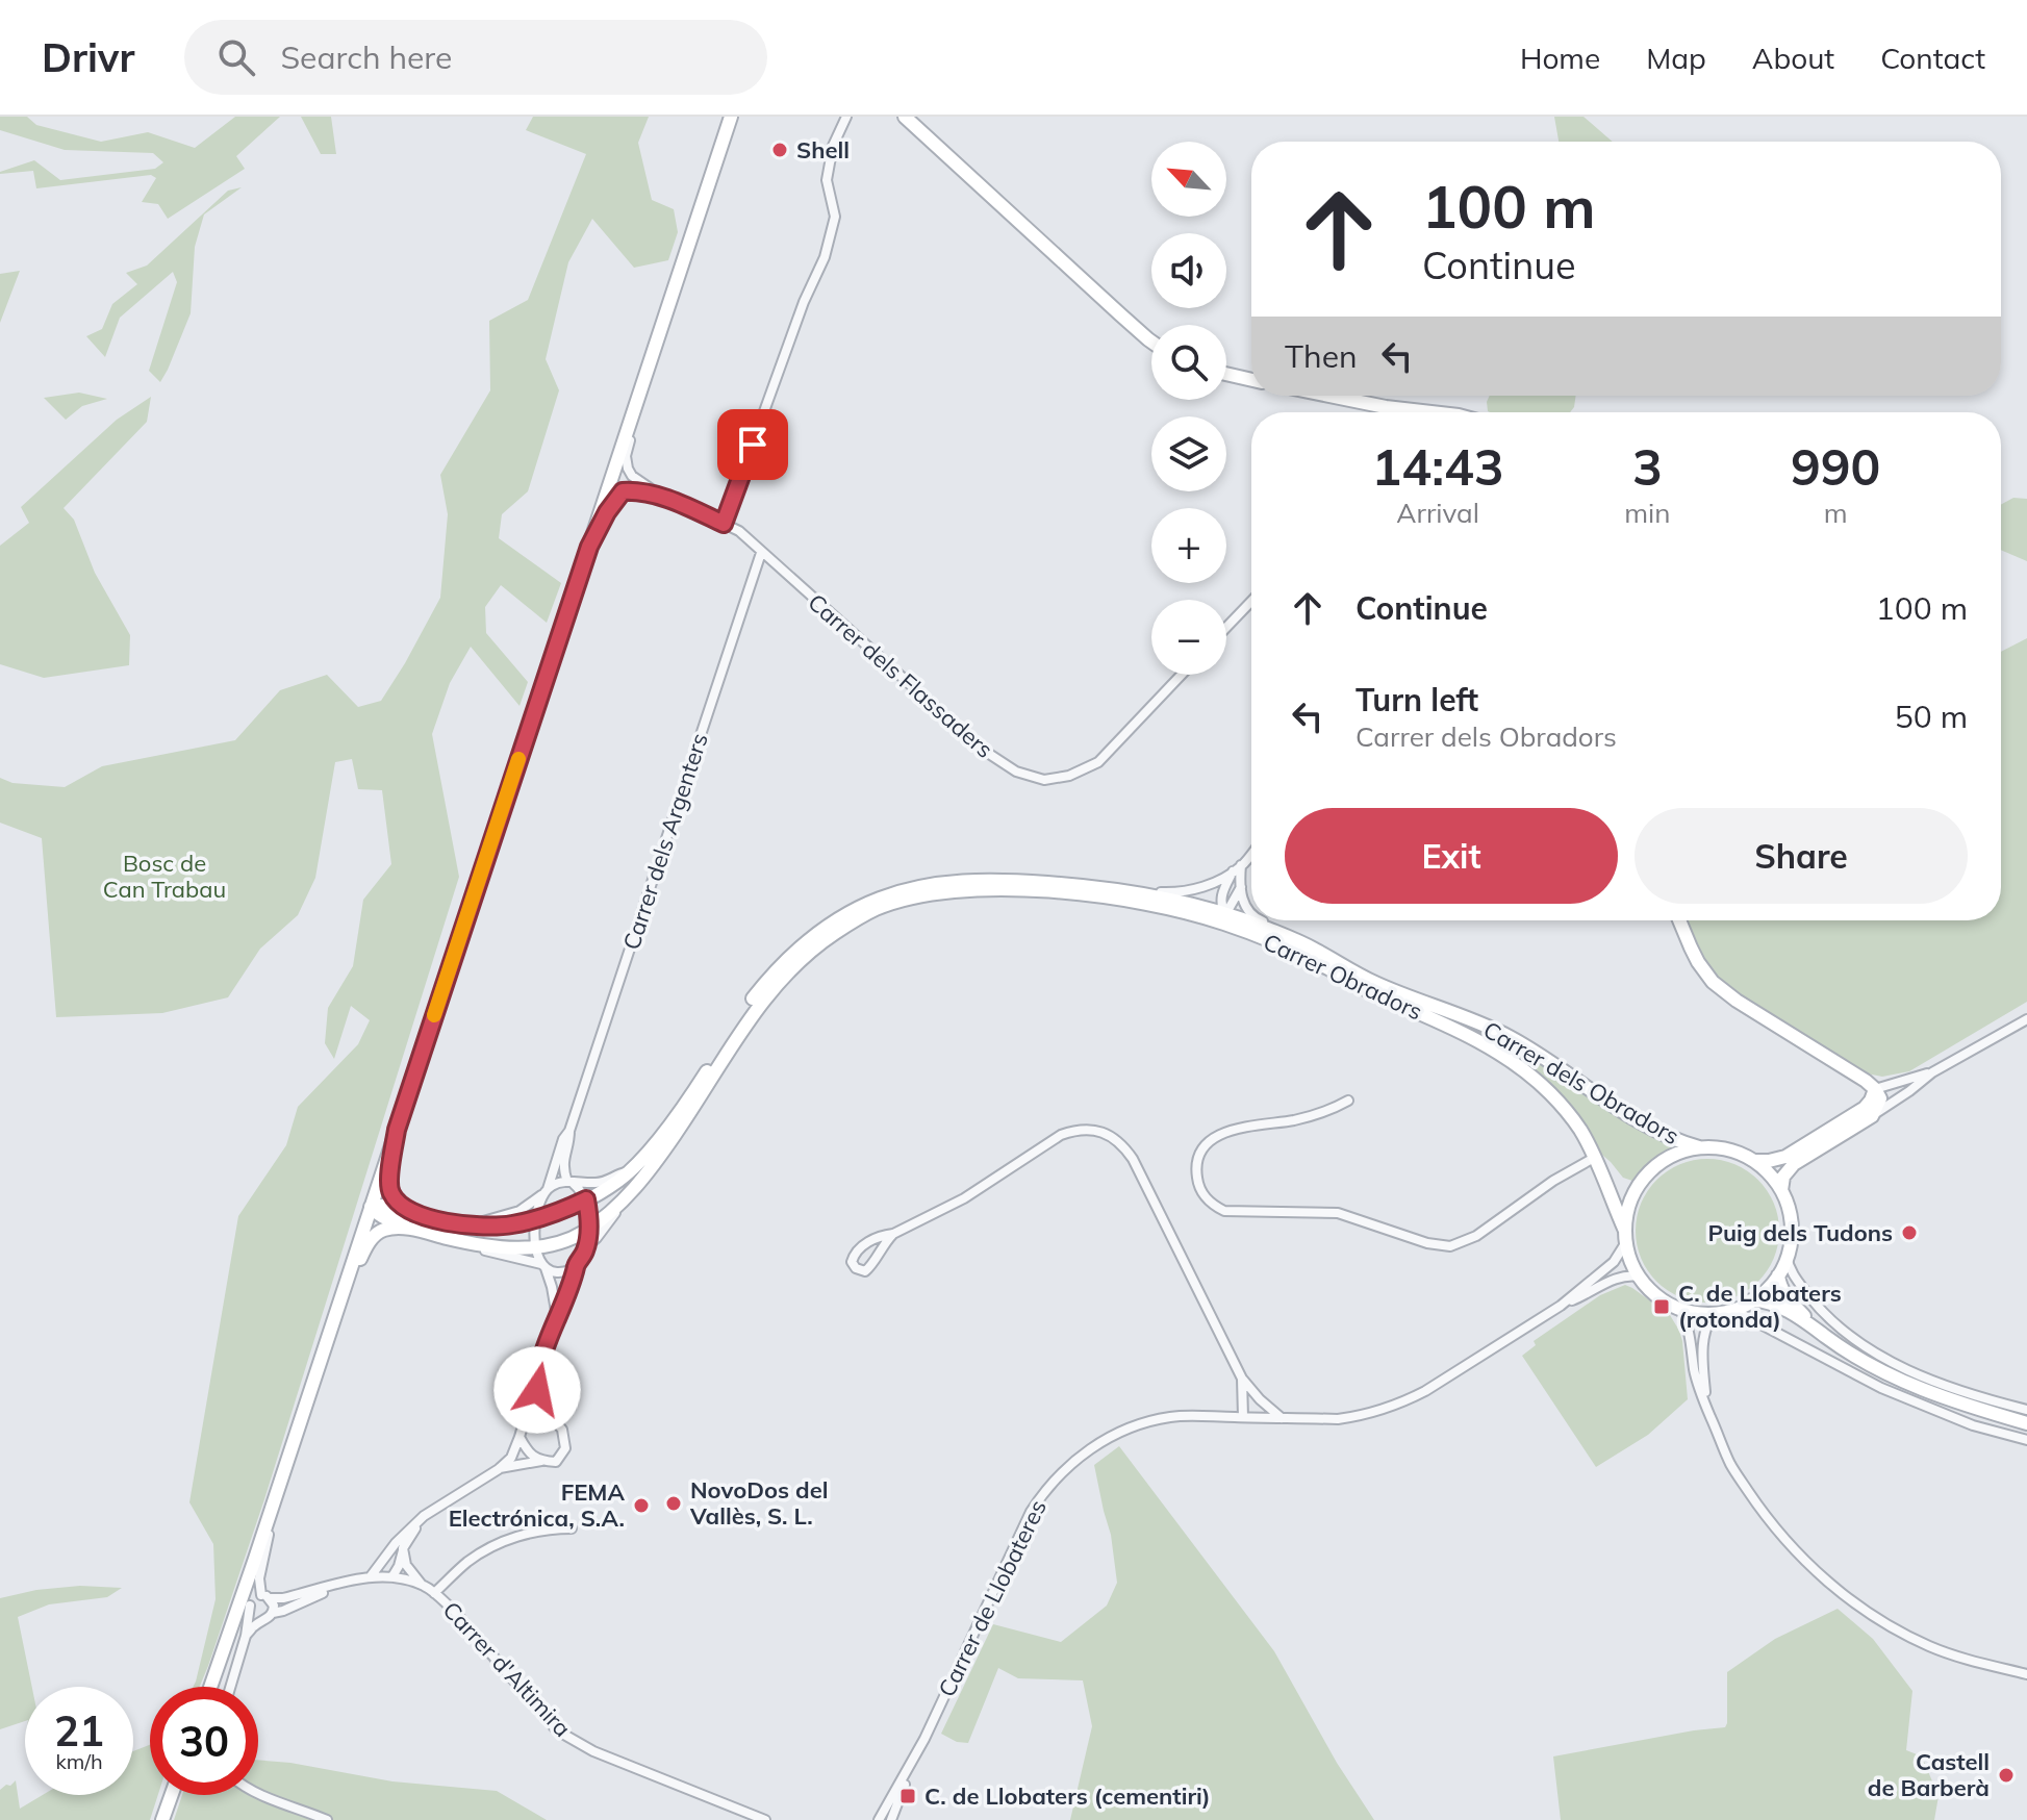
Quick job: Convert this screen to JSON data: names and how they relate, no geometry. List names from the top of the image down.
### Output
{
  "streets": {
    "main road": ["Carrer Obradors", "Carrer dels Obradors"],
    "street": [
      "Carrer dels Flassaders",
      "Carrer dels Argenters",
      "Carrer de Llobateres",
      "Carrer d'Altimira"
    ]
  },
  "crossings": [
    ["Carrer dels Flassaders", "Carrer dels Argenters"],
    ["Carrer dels Argenters", "Carrer dels Obradors"],
    ["Carrer Obradors", "Carrer dels Obradors"],
    ["Carrer Obradors", "Carrer de Llobateres"],
    ["Carrer dels Obradors", "Carrer de Llobateres"]
  ],
  "parks": ["Bosc de Can Trabau"],
  "places": {
    "other": [
      "Shell",
      "Puig dels Tudons",
      "NovoDos del Vallès, S. L.",
      "FEMA Electrónica, S.A.",
      "Castell de Barberà"
    ],
    "transit": ["C. de Llobaters (rotonda)", "C. de Llobaters (cementiri)"]
  },
  "north": "top left",
  "page": {
    "header": "Drivr",
    "search": "Search here",
    "nav": [
      "Home",
      "Map",
      "About",
      "Contact"
    ],
    "map_buttons": ["+", "−"],
    "turn": ["100 m", "Continue"],
    "then": "Then",
    "eta": [
      "14:43",
      "Arrival",
      "3",
      "min",
      "990",
      "m"
    ],
    "list": [
      {
        "name": "Continue",
        "value": "100 m"
      },
      {
        "name": "Turn left",
        "note": "Carrer dels Obradors",
        "value": "50 m"
      }
    ],
    "buttons": ["Exit", "Share"],
    "speed": "21 km/h",
    "limit": "30"
  }
}
